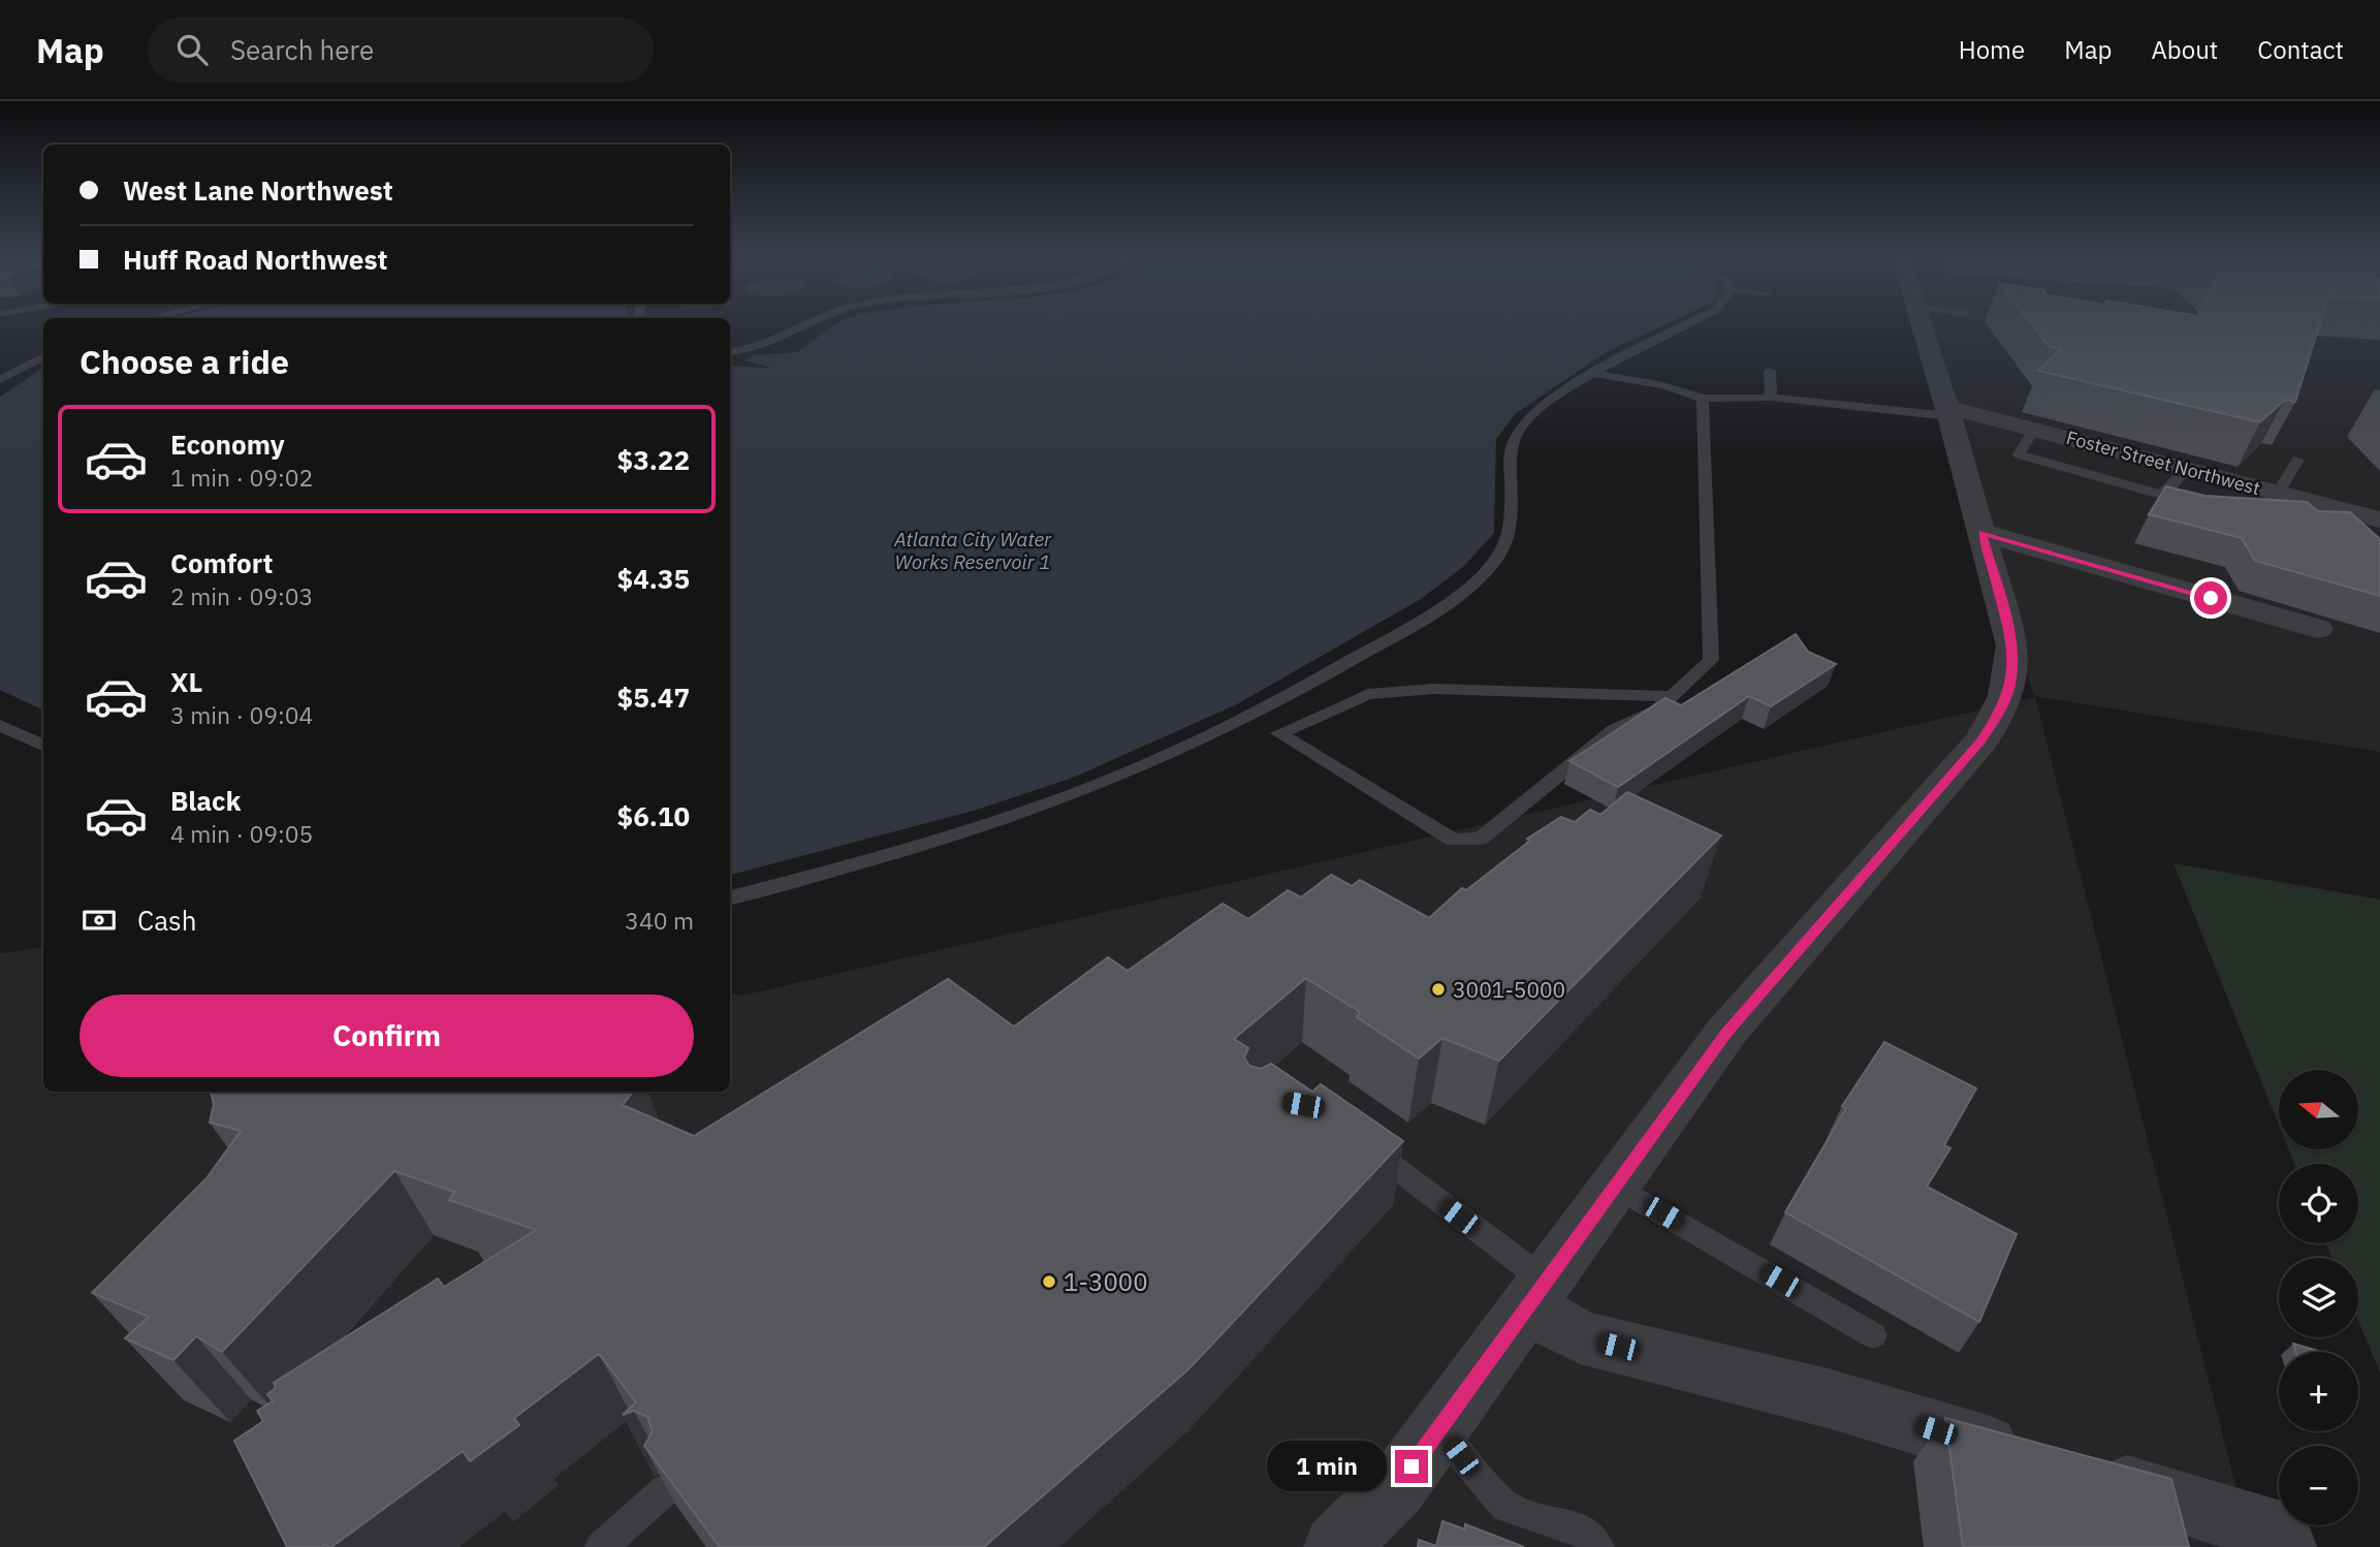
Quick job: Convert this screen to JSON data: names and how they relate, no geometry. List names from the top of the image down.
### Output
{
  "streets": {
    "street": ["Foster Street Northwest"]
  },
  "water": ["Atlanta City Water Works Reservoir 1"],
  "places": ["3001-5000", "1-3000"],
  "north": "left",
  "page": {
    "header": "Map",
    "search": "Search here",
    "nav": [
      "Home",
      "Map",
      "About",
      "Contact"
    ],
    "banner": ["West Lane Northwest", "Huff Road Northwest"],
    "heading": "Choose a ride",
    "list": [
      {
        "name": "Economy",
        "note": "1 min · 09:02",
        "value": "$3.22"
      },
      {
        "name": "Comfort",
        "note": "2 min · 09:03",
        "value": "$4.35"
      },
      {
        "name": "XL",
        "note": "3 min · 09:04",
        "value": "$5.47"
      },
      {
        "name": "Black",
        "note": "4 min · 09:05",
        "value": "$6.10"
      }
    ],
    "pay": ["Cash", "340 m"],
    "buttons": "Confirm",
    "map_buttons": ["+", "−"],
    "bubble": "1 min"
  }
}
